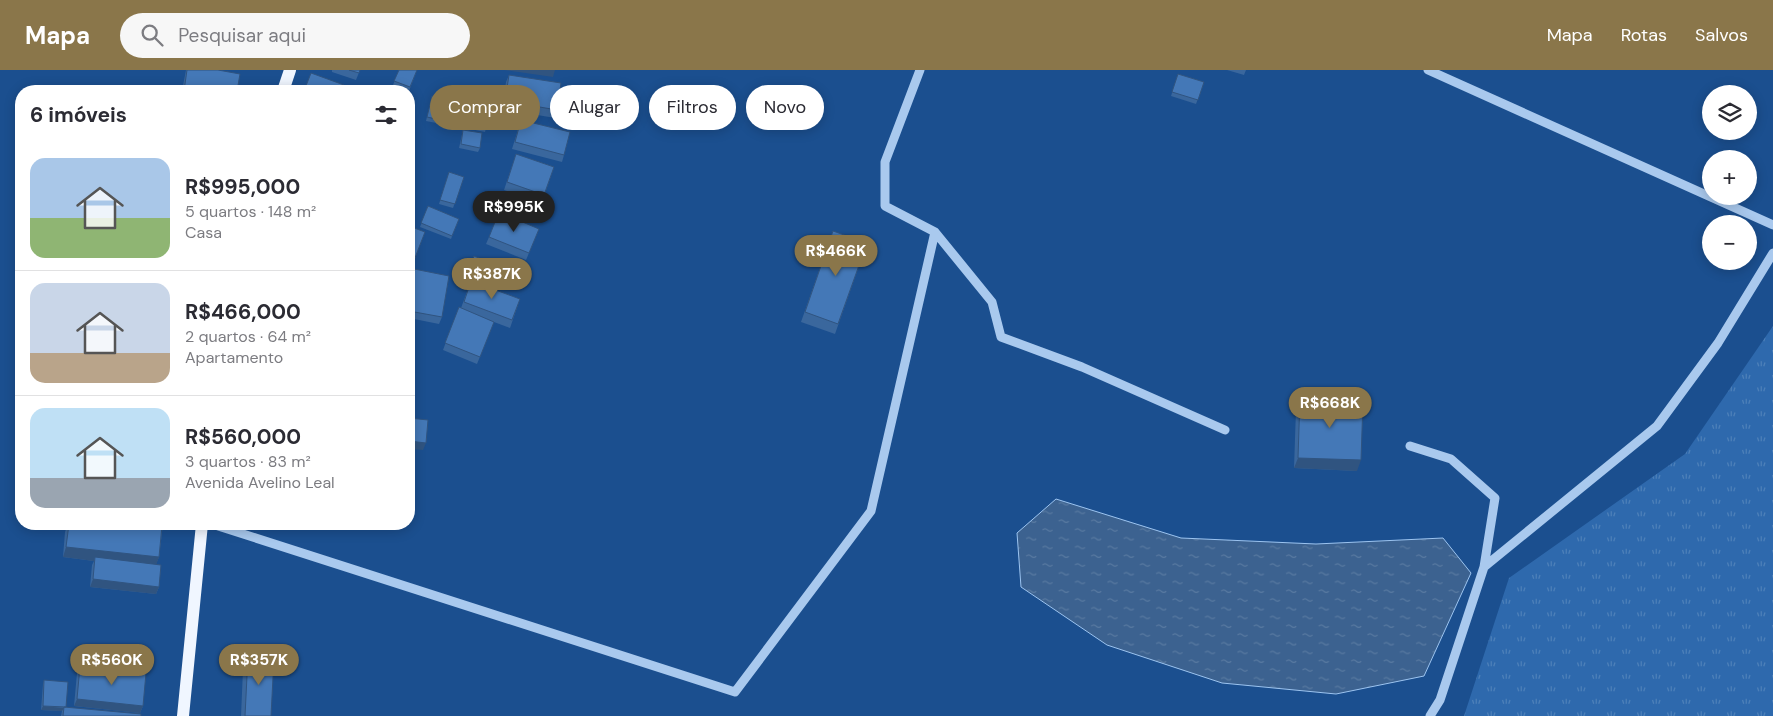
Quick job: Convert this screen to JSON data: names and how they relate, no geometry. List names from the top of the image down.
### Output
{
  "page": {
    "header": "Mapa",
    "search": "Pesquisar aqui",
    "nav": ["Mapa", "Rotas", "Salvos"],
    "map_buttons": ["+", "−"],
    "chip": [
      "Comprar",
      "Alugar",
      "Filtros",
      "Novo"
    ],
    "heading": "6 imóveis",
    "list": [
      {
        "name": "R$995,000",
        "note": "5 quartos · 148 m² · Casa"
      },
      {
        "name": "R$466,000",
        "note": "2 quartos · 64 m² · Apartamento"
      },
      {
        "name": "R$560,000",
        "note": "3 quartos · 83 m² · Avenida Avelino Leal"
      }
    ],
    "price": [
      "R$995K",
      "R$466K",
      "R$387K",
      "R$668K",
      "R$560K",
      "R$357K"
    ]
  }
}
